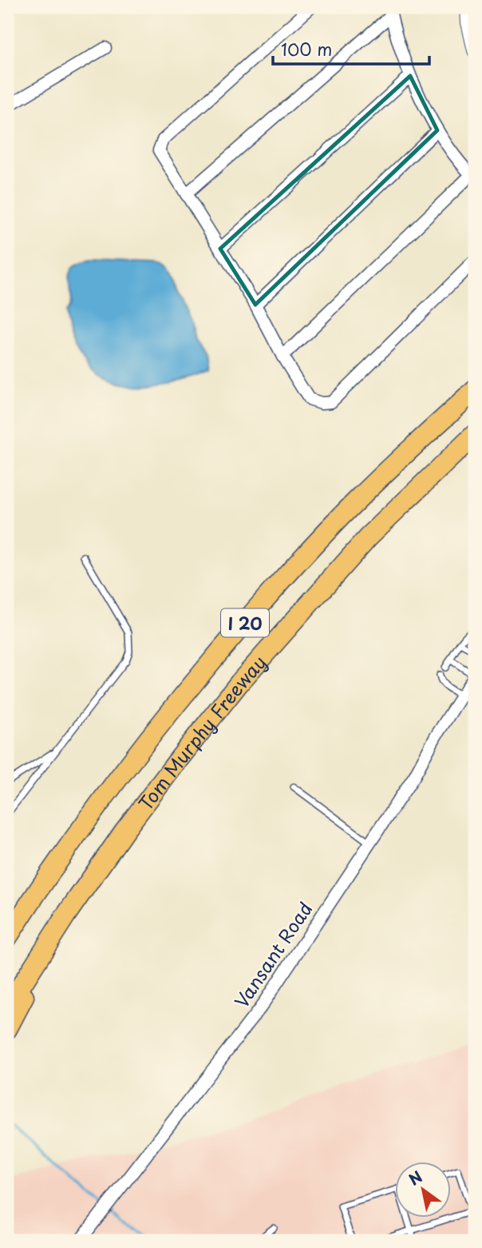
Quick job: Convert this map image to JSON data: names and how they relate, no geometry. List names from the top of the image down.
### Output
{
  "streets": {
    "highway": ["I 20", "Tom Murphy Freeway"],
    "street": ["Vansant Road"]
  },
  "scale_bar": "100 m",
  "north": "top left"
}
